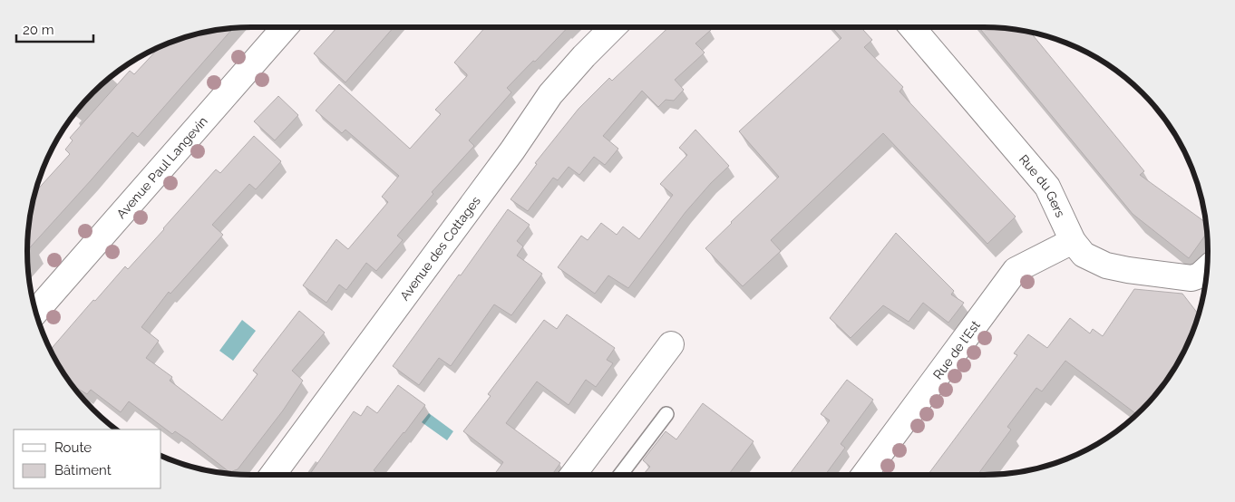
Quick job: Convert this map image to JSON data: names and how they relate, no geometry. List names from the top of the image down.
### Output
{
  "streets": {
    "street": [
      "Avenue Paul Langevin",
      "Rue du Gers",
      "Avenue des Cottages",
      "Rue de l'Est"
    ]
  },
  "crossings": [
    ["Rue du Gers", "Rue de l'Est"]
  ],
  "legend": ["Route", "Bâtiment"],
  "scale_bar": "20 m"
}
